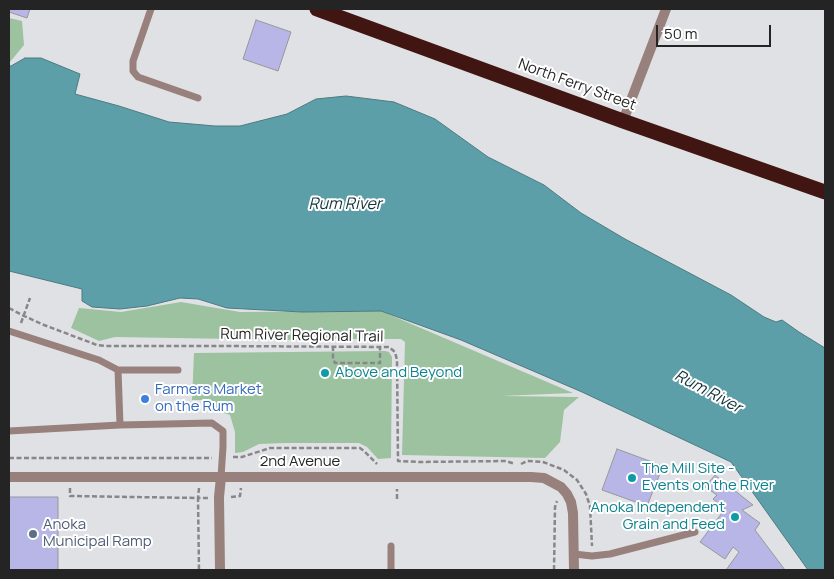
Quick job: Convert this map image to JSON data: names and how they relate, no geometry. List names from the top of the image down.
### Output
{
  "streets": {
    "highway": ["North Ferry Street"],
    "street": ["2nd Avenue"],
    "path": ["Rum River Regional Trail"]
  },
  "water": ["Rum River"],
  "places": [
    "Above and Beyond",
    "Farmers Market on the Rum",
    "The Mill Site - Events on the River",
    "Anoka Independent Grain and Feed",
    "Anoka Municipal Ramp"
  ],
  "scale_bar": "50 m"
}
